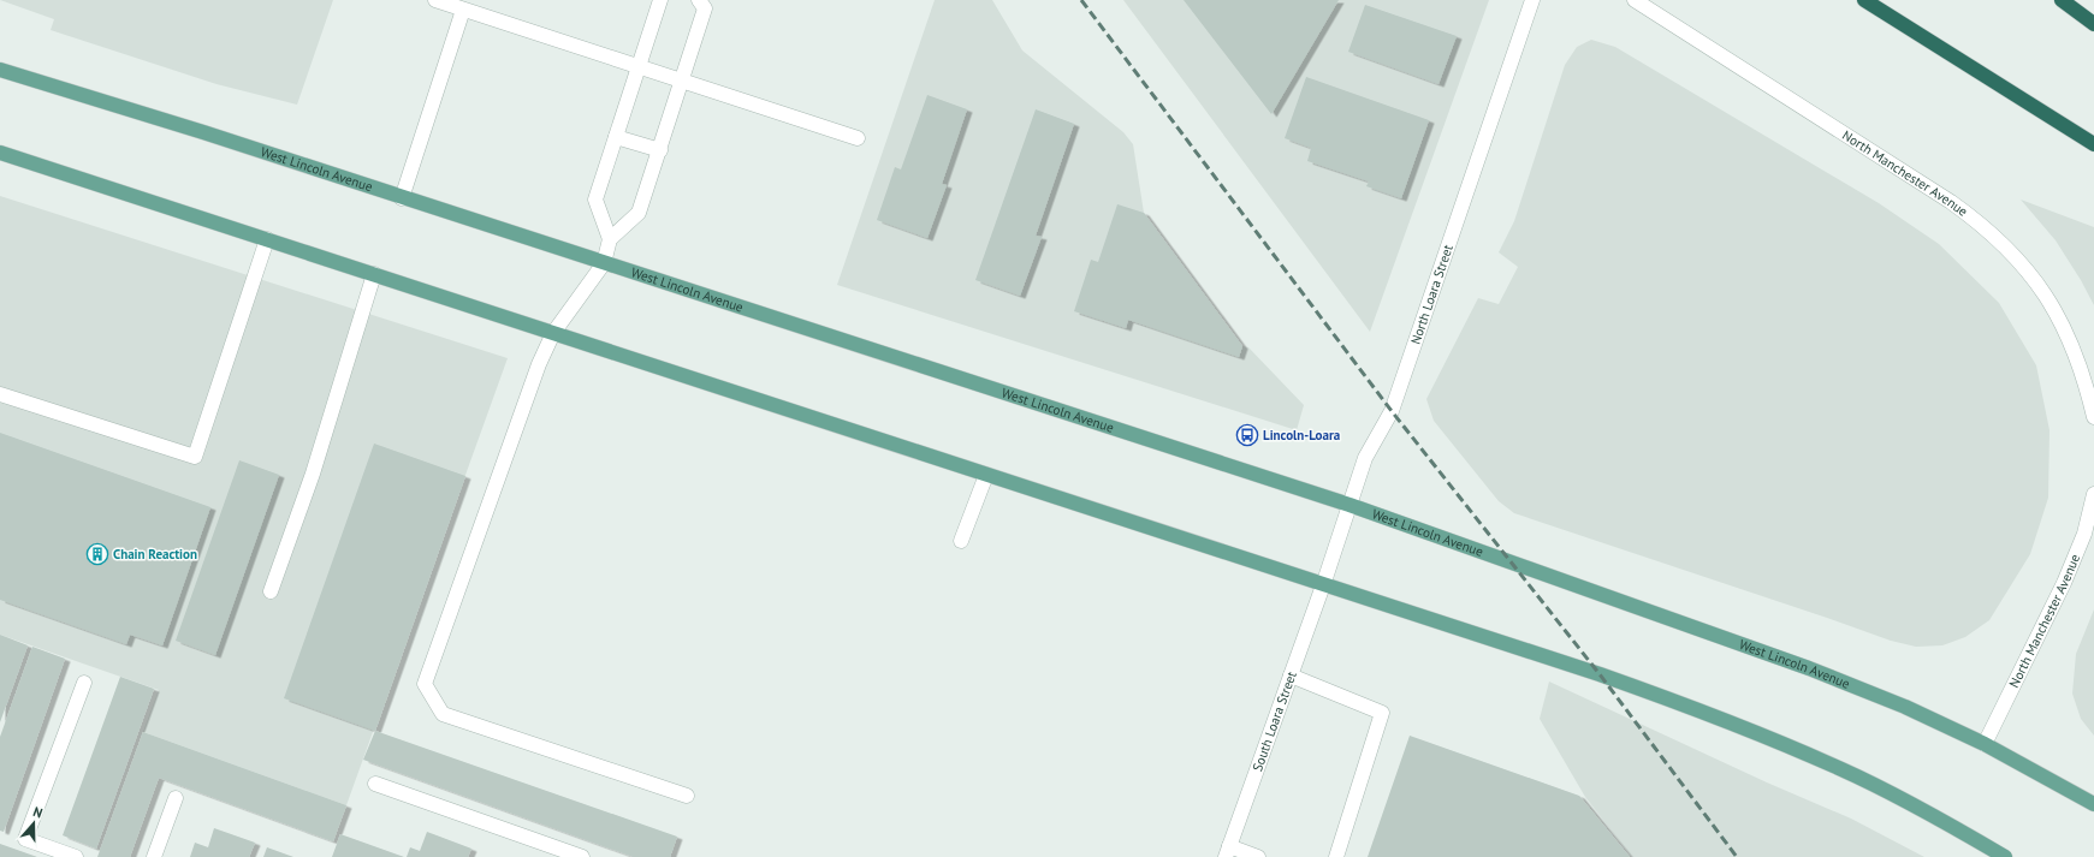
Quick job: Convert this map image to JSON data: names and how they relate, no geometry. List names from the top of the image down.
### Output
{
  "streets": {
    "main road": ["West Lincoln Avenue"],
    "street": ["North Manchester Avenue", "North Loara Street", "South Loara Street"]
  },
  "crossings": [
    ["West Lincoln Avenue", "North Manchester Avenue"],
    ["West Lincoln Avenue", "North Loara Street"],
    ["North Loara Street", "South Loara Street"]
  ],
  "places": {
    "bus stop": ["Lincoln-Loara"],
    "building": ["Chain Reaction"]
  },
  "north": "top"
}
